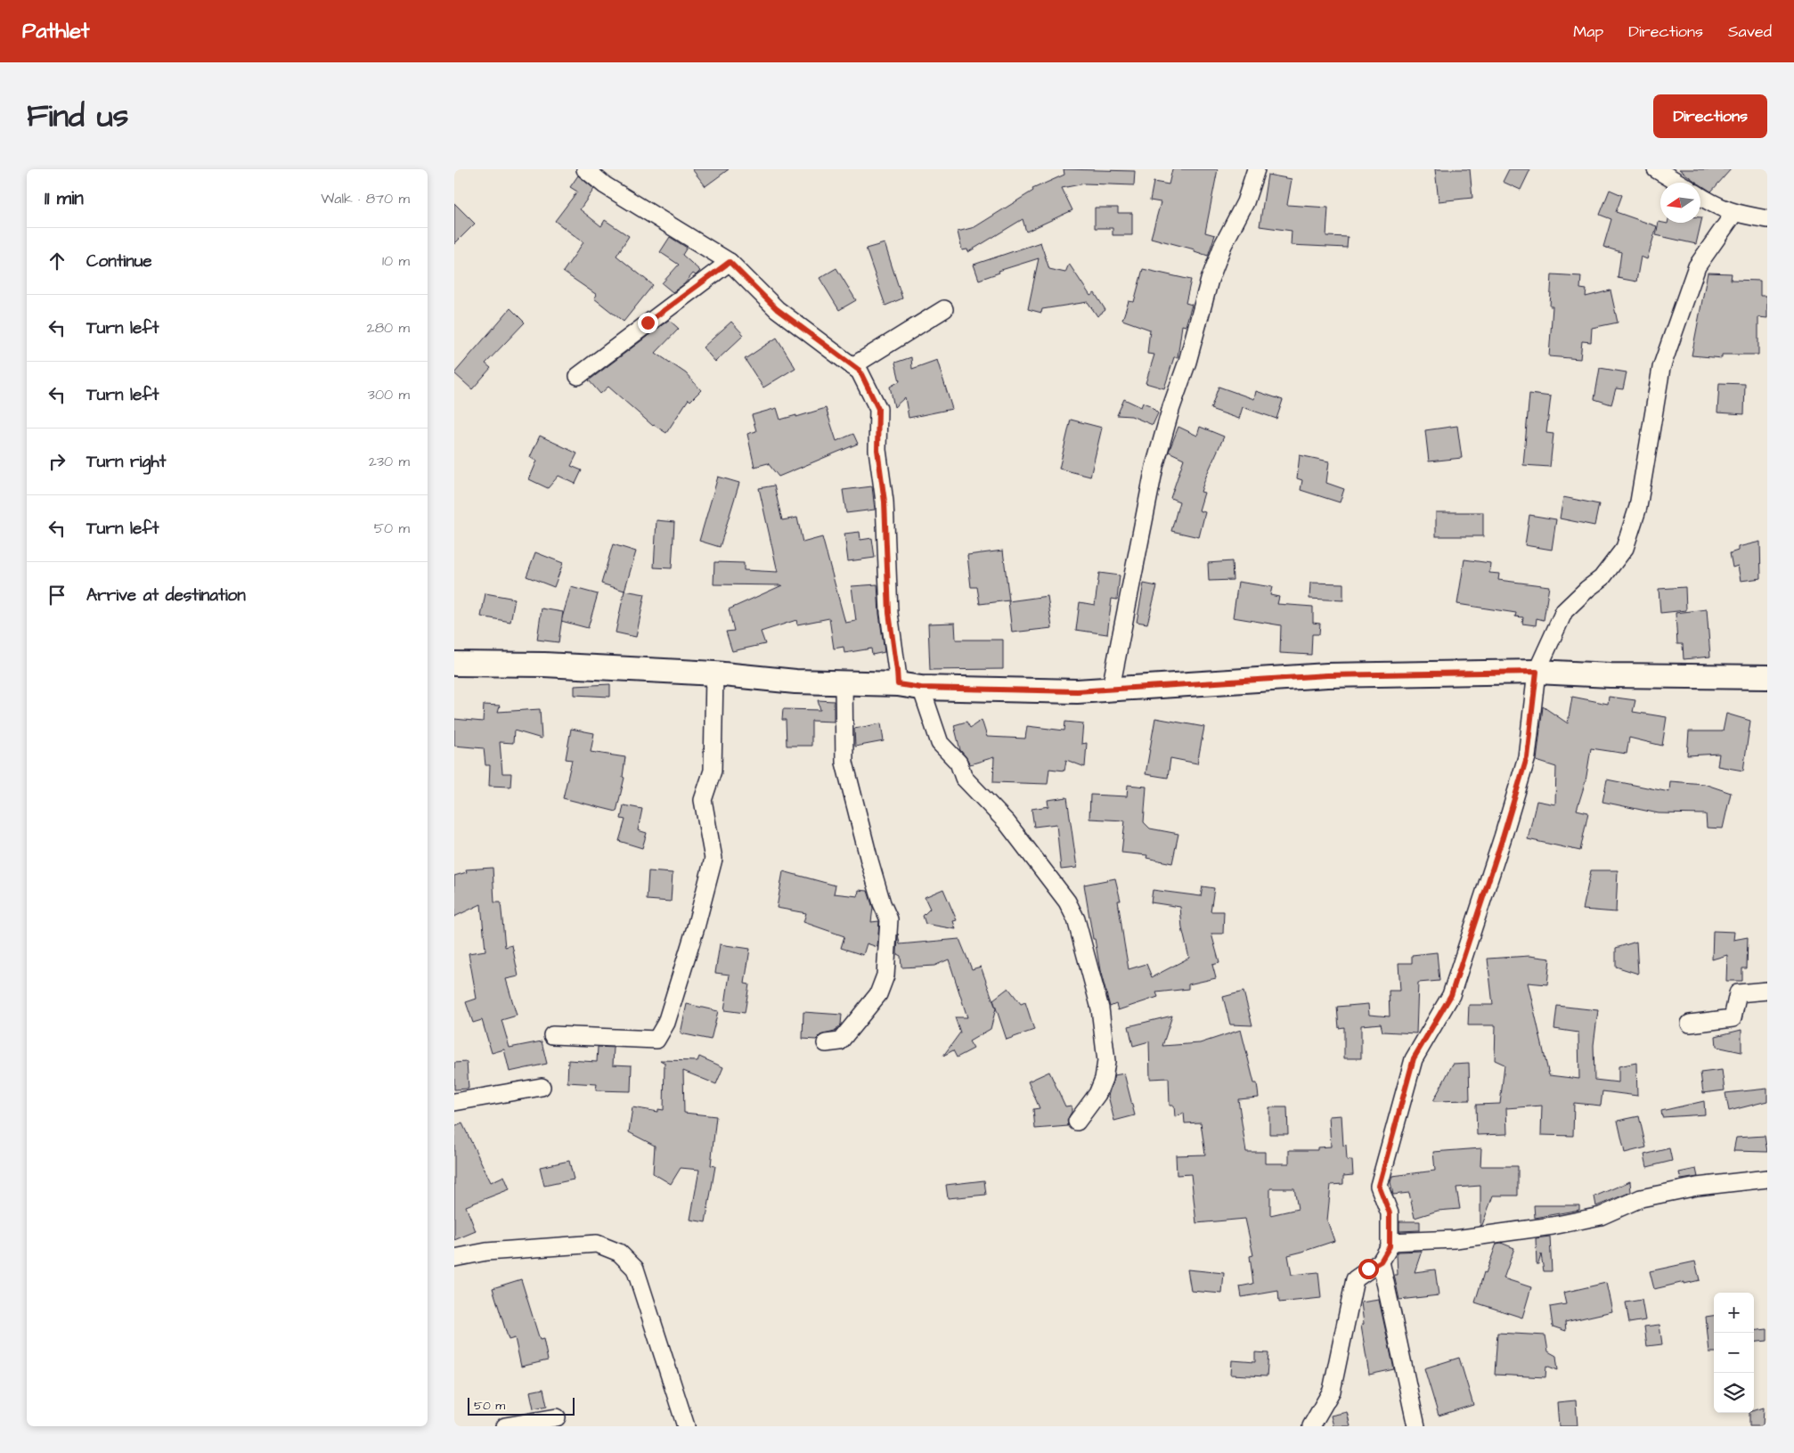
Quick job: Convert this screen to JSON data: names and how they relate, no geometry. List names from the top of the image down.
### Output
{
  "scale_bar": "50 m",
  "north": "left",
  "page": {
    "header": "Pathlet",
    "nav": ["Map", "Directions", "Saved"],
    "title": "Find us",
    "buttons": "Directions",
    "heading": ["11 min", "Walk · 870 m"],
    "list": [
      ["Continue", "10 m"],
      ["Turn left", "280 m"],
      ["Turn left", "300 m"],
      ["Turn right", "230 m"],
      ["Turn left", "50 m"],
      "Arrive at destination"
    ],
    "map_buttons": ["+", "−"],
    "scale": "50 m"
  }
}
